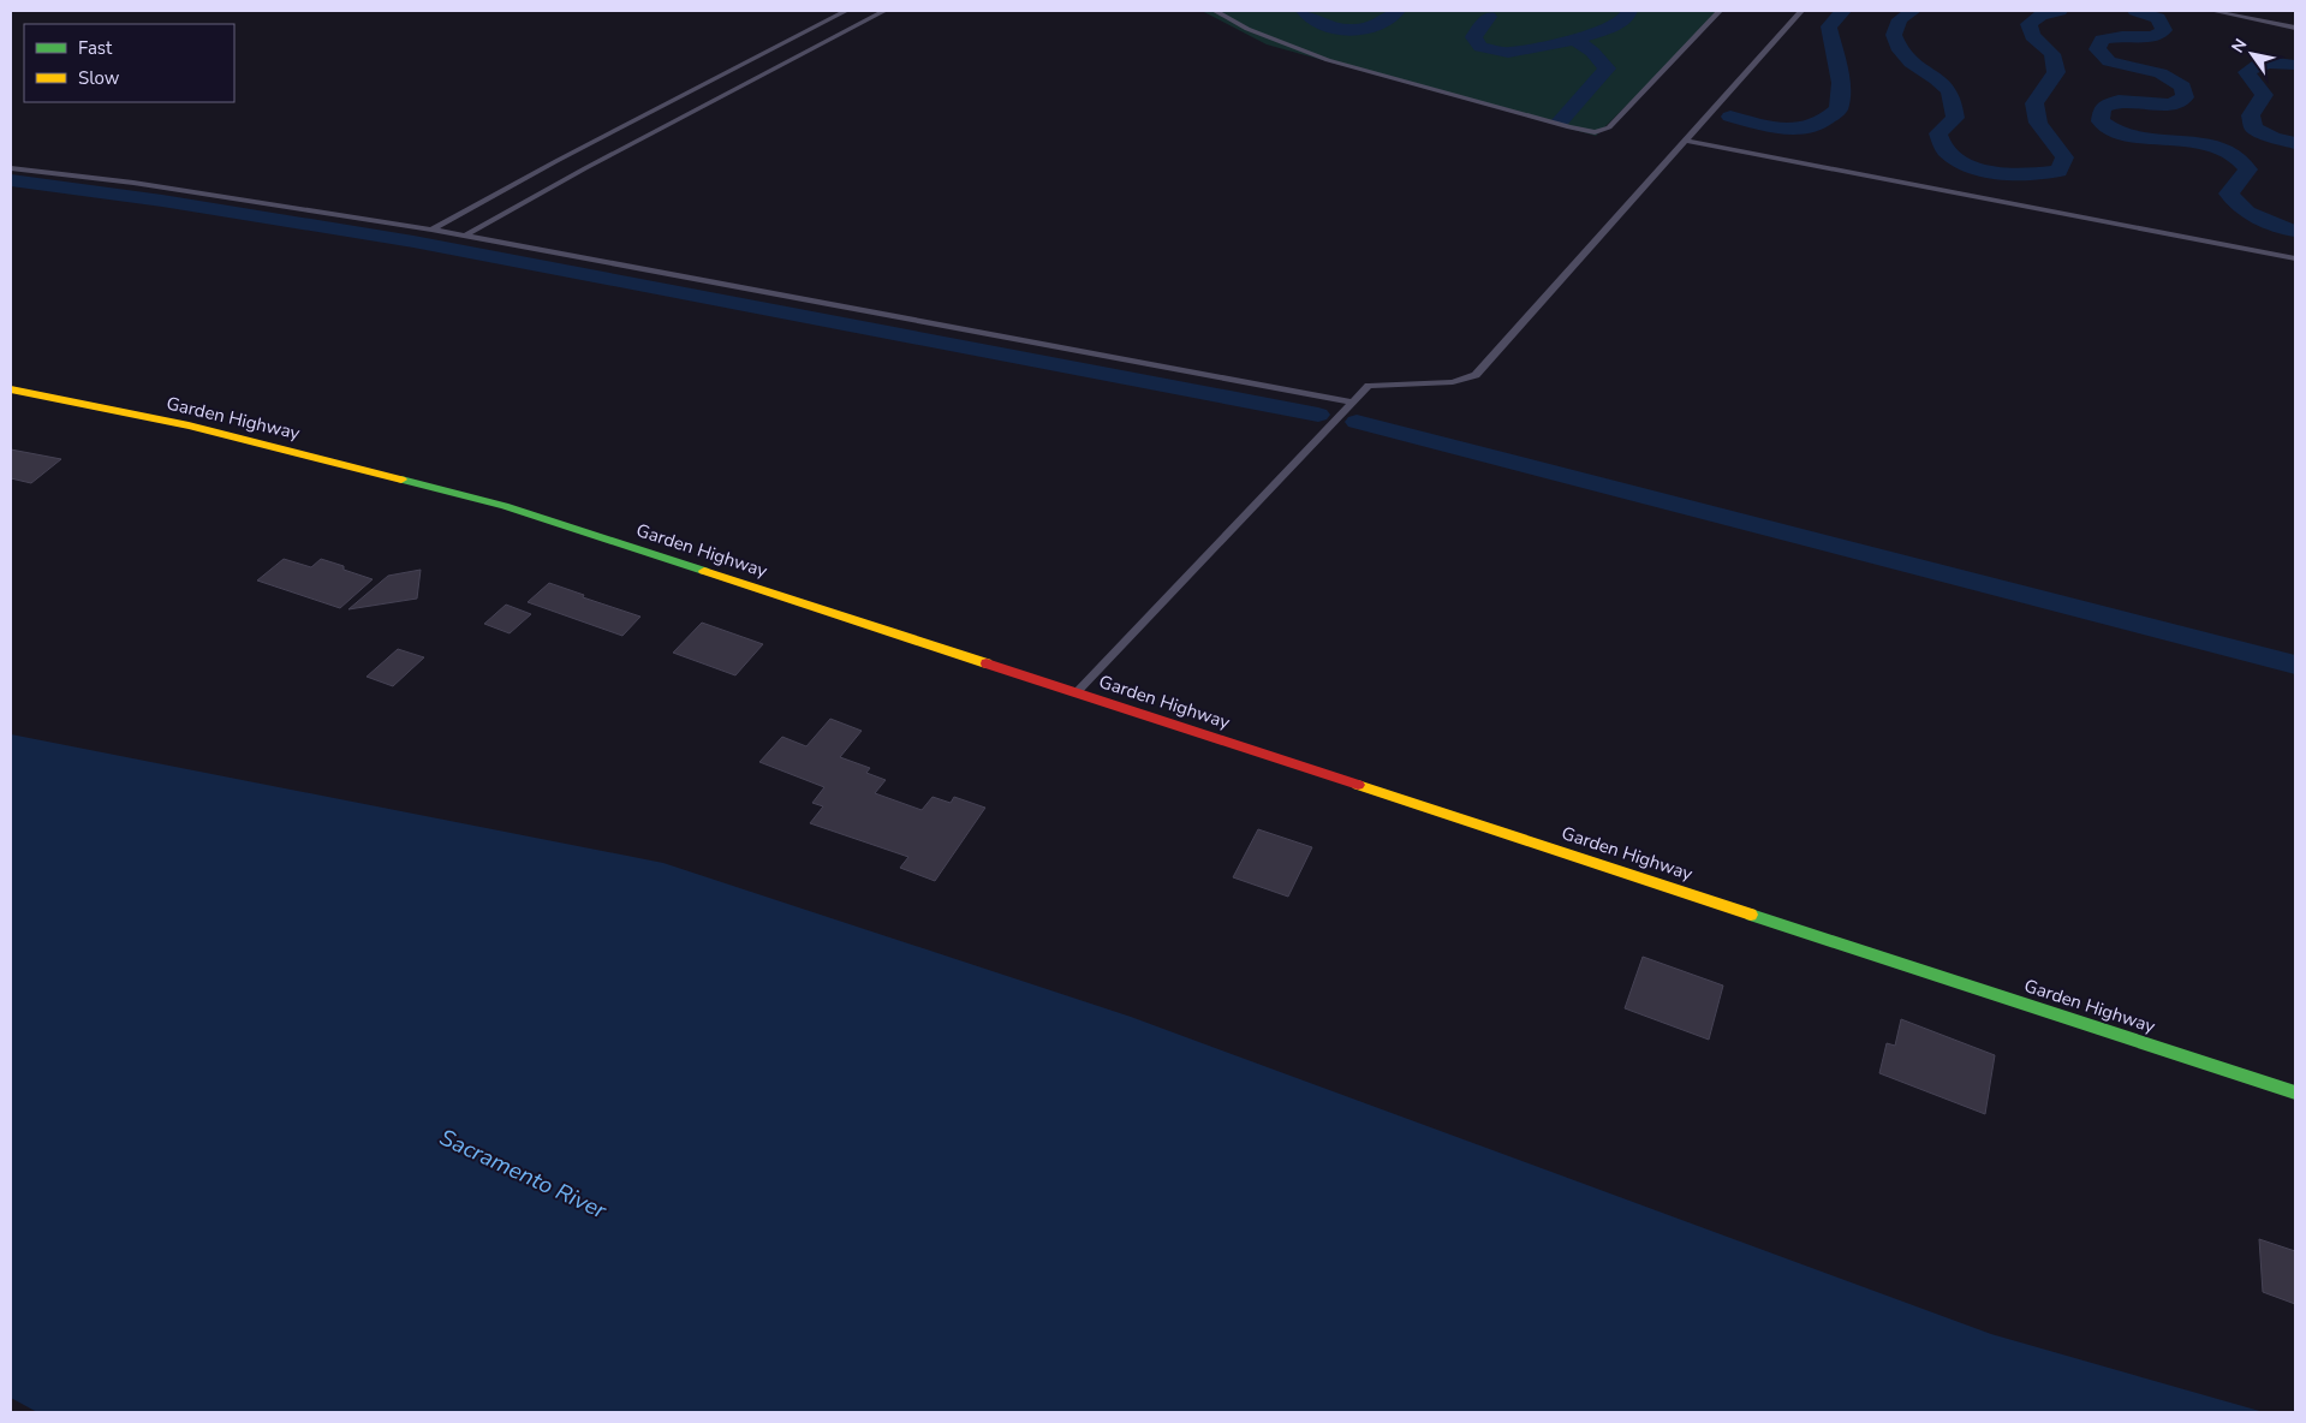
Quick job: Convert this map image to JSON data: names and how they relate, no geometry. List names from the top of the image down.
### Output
{
  "streets": {
    "main road": ["Garden Highway"]
  },
  "water": ["Sacramento River"],
  "legend": ["Fast", "Slow"],
  "north": "top left"
}
